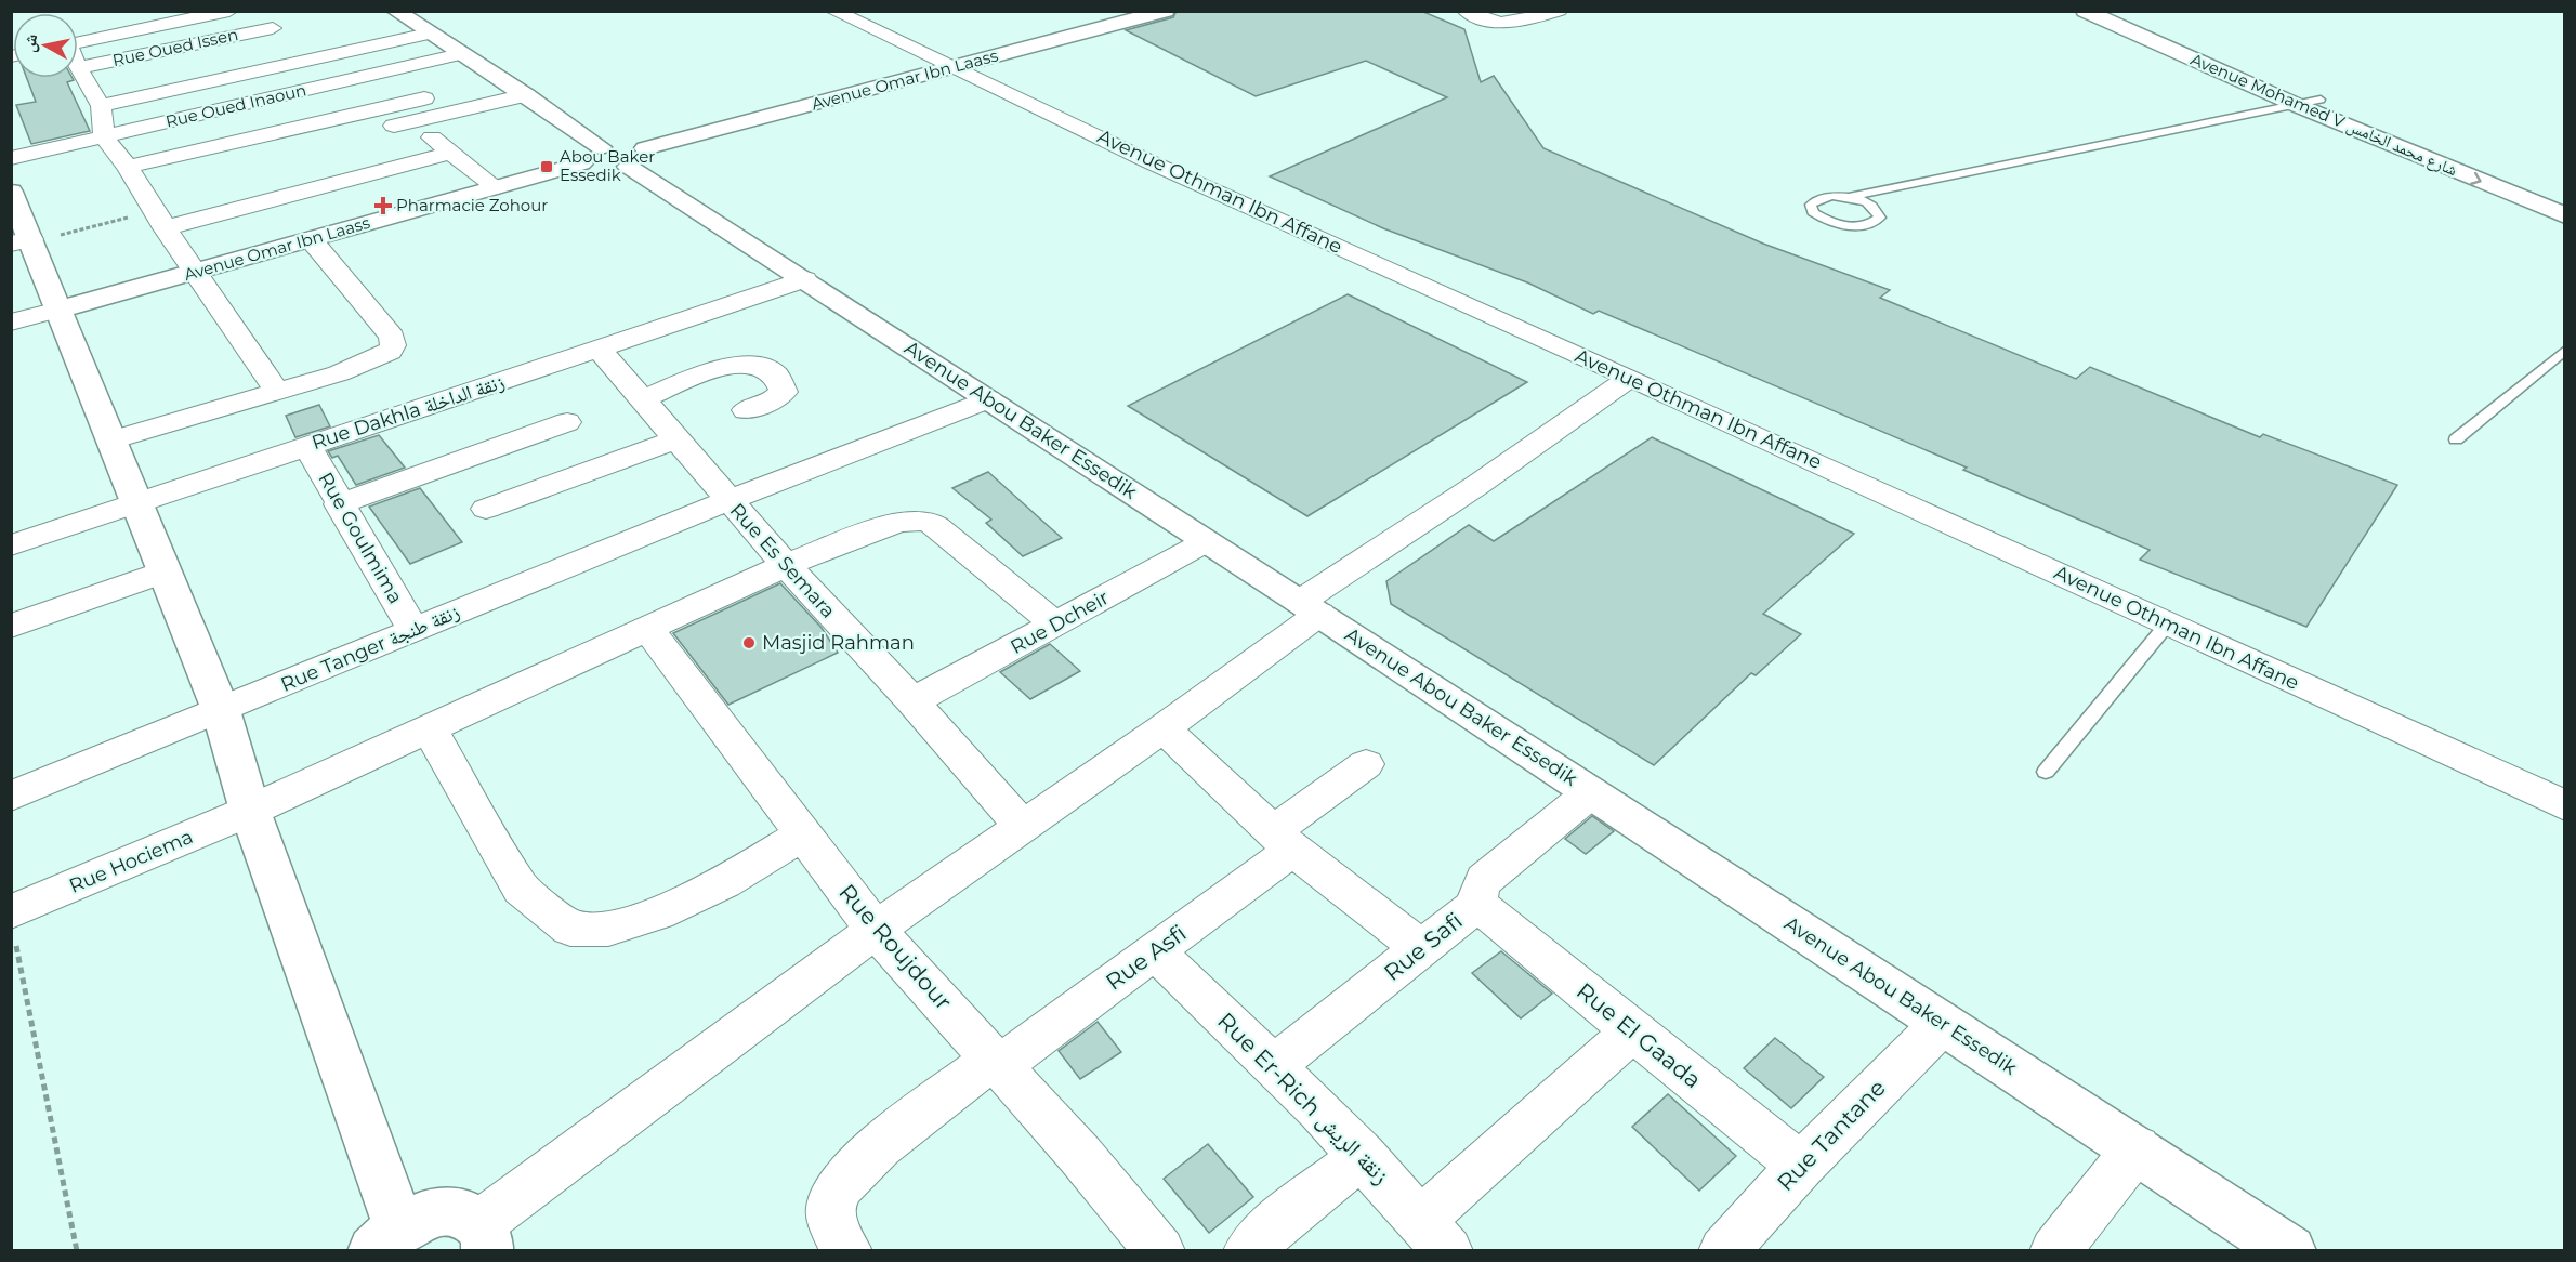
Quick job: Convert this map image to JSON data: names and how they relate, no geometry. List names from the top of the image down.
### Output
{
  "streets": {
    "street": [
      "Rue Oued Issen",
      "Avenue Omar Ibn Laass",
      "Rue Oued Inaoun",
      "Avenue Mohamed V شارع محمد الخامس",
      "Avenue Othman Ibn Affane",
      "Rue Dakhla زنقة الداخلة",
      "Avenue Abou Baker Essedik",
      "Rue Goulmima",
      "Rue Es Semara",
      "Rue Dcheir",
      "Rue Tanger زنقة طنجة",
      "Rue Hociema",
      "Rue Roujdour",
      "Rue Safi",
      "Rue Asfi",
      "Rue El Gaada",
      "Rue Er-Rich زنقة الريش",
      "Rue Tantane"
    ]
  },
  "crossings": [
    ["Avenue Omar Ibn Laass", "Avenue Othman Ibn Affane"],
    ["Avenue Omar Ibn Laass", "Avenue Abou Baker Essedik"],
    ["Rue Oued Inaoun", "Avenue Abou Baker Essedik"],
    ["Rue Dakhla زنقة الداخلة", "Avenue Abou Baker Essedik"],
    ["Rue Dakhla زنقة الداخلة", "Rue Goulmima"],
    ["Rue Dakhla زنقة الداخلة", "Rue Es Semara"],
    ["Avenue Abou Baker Essedik", "Rue Dcheir"],
    ["Avenue Abou Baker Essedik", "Rue Tanger زنقة طنجة"],
    ["Avenue Abou Baker Essedik", "Rue Safi"],
    ["Avenue Abou Baker Essedik", "Rue Tantane"],
    ["Rue Goulmima", "Rue Tanger زنقة طنجة"],
    ["Rue Es Semara", "Rue Dcheir"],
    ["Rue Es Semara", "Rue Tanger زنقة طنجة"],
    ["Rue Es Semara", "Rue Hociema"],
    ["Rue Dcheir", "Rue Hociema"],
    ["Rue Hociema", "Rue Roujdour"],
    ["Rue Roujdour", "Rue Asfi"],
    ["Rue Safi", "Rue El Gaada"],
    ["Rue Safi", "Rue Er-Rich زنقة الريش"],
    ["Rue Asfi", "Rue Er-Rich زنقة الريش"],
    ["Rue El Gaada", "Rue Tantane"]
  ],
  "places": {
    "transit": ["Abou Baker Essedik"],
    "health": ["Pharmacie Zohour"],
    "other": ["Masjid Rahman"]
  },
  "north": "left"
}
